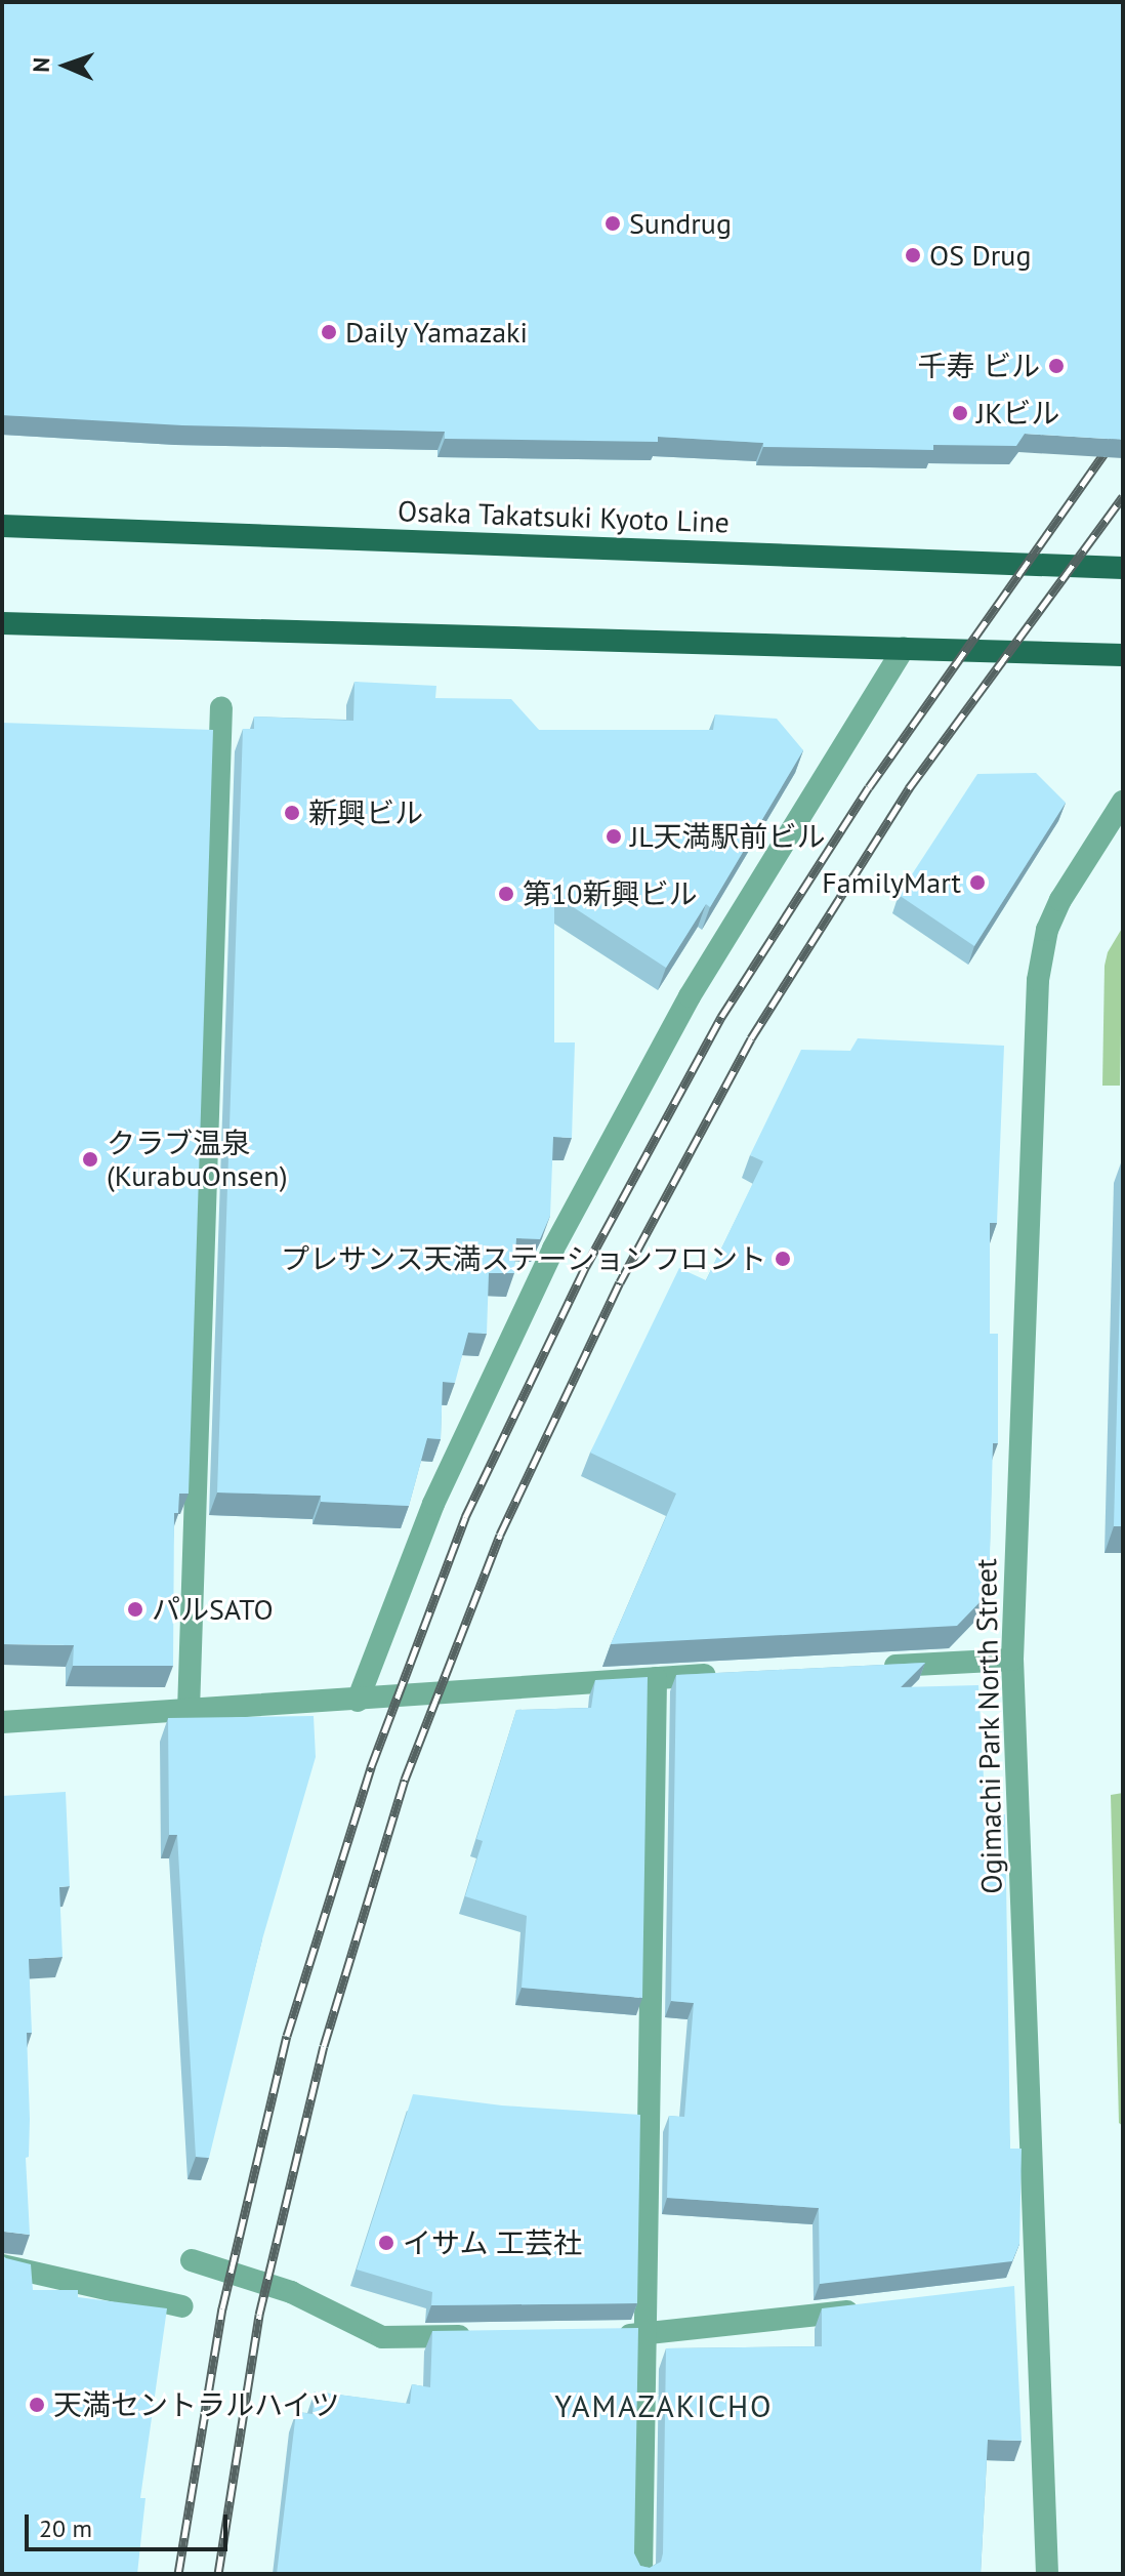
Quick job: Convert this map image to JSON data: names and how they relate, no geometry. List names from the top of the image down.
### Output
{
  "streets": {
    "main road": ["Osaka Takatsuki Kyoto Line"],
    "street": ["Ogimachi Park North Street"]
  },
  "districts": ["YAMAZAKICHO"],
  "places": [
    "Sundrug",
    "OS Drug",
    "Daily Yamazaki",
    "千寿 ビル",
    "JKビル",
    "新興ビル",
    "JL天満駅前ビル",
    "FamilyMart",
    "第10新興ビル",
    "クラブ温泉 (KurabuOnsen)",
    "プレサンス天満ステーションフロント",
    "パルSATO",
    "イサム 工芸社",
    "天満セントラルハイツ"
  ],
  "scale_bar": "20 m",
  "north": "left"
}
